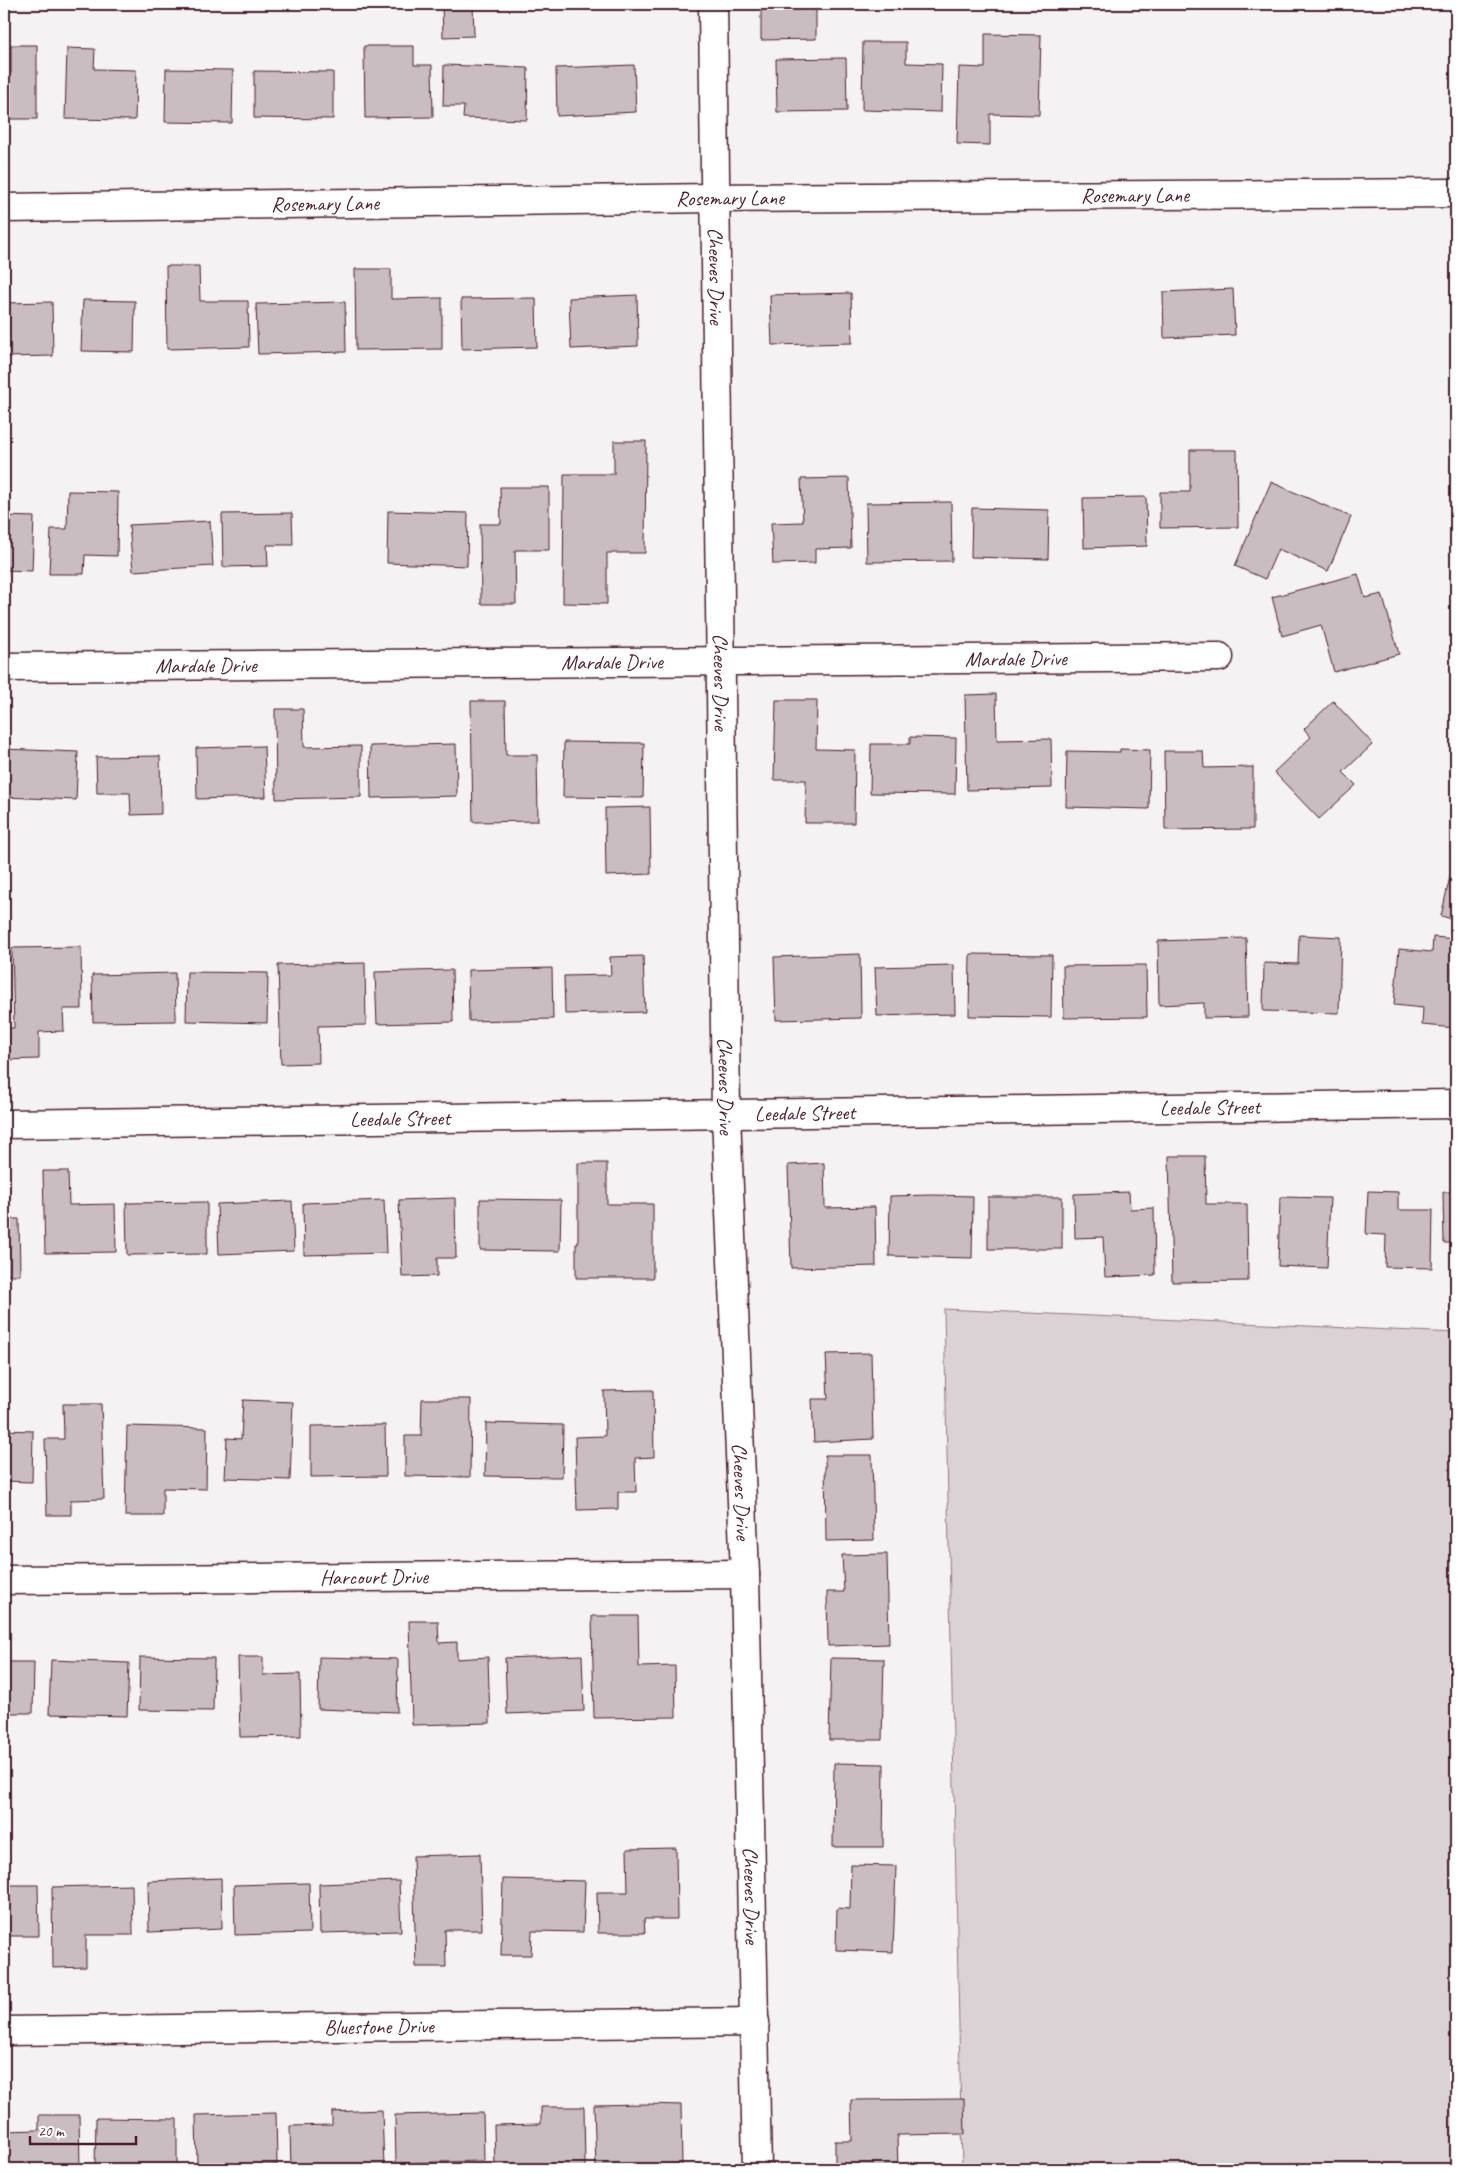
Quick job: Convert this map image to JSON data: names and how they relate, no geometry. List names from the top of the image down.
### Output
{
  "streets": {
    "street": [
      "Rosemary Lane",
      "Cheeves Drive",
      "Mardale Drive",
      "Leedale Street",
      "Harcourt Drive",
      "Bluestone Drive"
    ]
  },
  "crossings": [
    ["Rosemary Lane", "Cheeves Drive"],
    ["Cheeves Drive", "Mardale Drive"],
    ["Cheeves Drive", "Leedale Street"],
    ["Cheeves Drive", "Harcourt Drive"],
    ["Cheeves Drive", "Bluestone Drive"]
  ],
  "scale_bar": "20 m"
}
